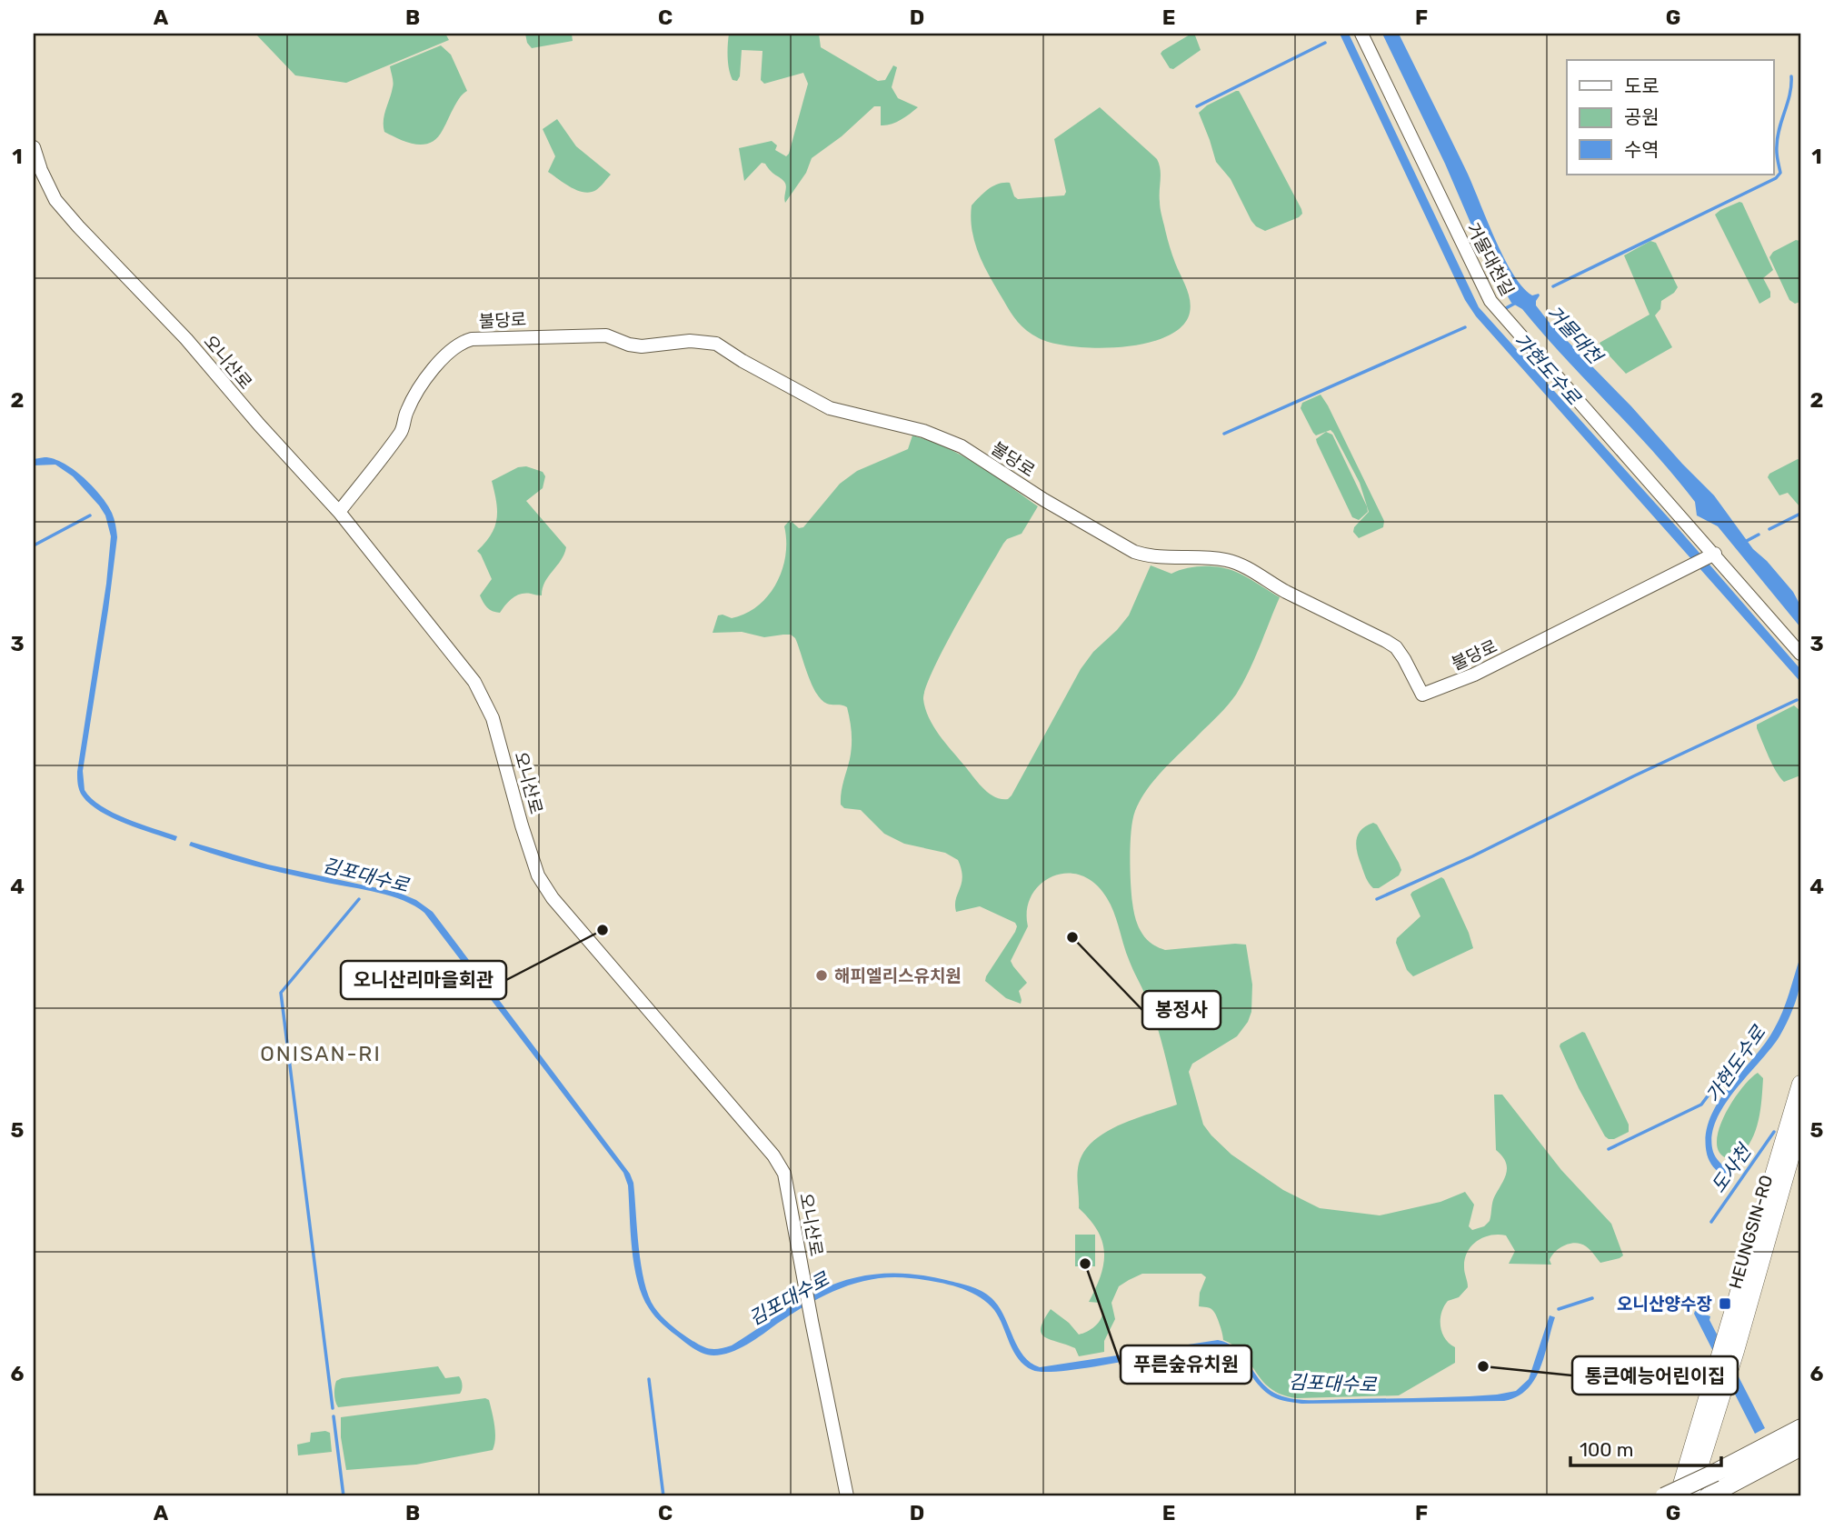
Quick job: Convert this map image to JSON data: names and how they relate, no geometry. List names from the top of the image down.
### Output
{
  "streets": {
    "main road": ["HEUNGSIN-RO"],
    "street": ["거물대천길", "불당로", "오니산로"]
  },
  "crossings": [
    ["거물대천길", "불당로"],
    ["불당로", "오니산로"]
  ],
  "districts": ["ONISAN-RI"],
  "water": [
    "거물대천",
    "가현도수로",
    "김포대수로",
    "도사천"
  ],
  "places": {
    "other": [
      "오니산리마을회관",
      "봉정사",
      "해피엘리스유치원",
      "푸른숲유치원",
      "통큰예능어린이집"
    ],
    "transit": ["오니산양수장"]
  },
  "legend": ["도로", "공원", "수역"],
  "scale_bar": "100 m",
  "grid": {
    "columns": [
      "A",
      "B",
      "C",
      "D",
      "E",
      "F",
      "G"
    ],
    "rows": [
      "1",
      "2",
      "3",
      "4",
      "5",
      "6"
    ]
  }
}
